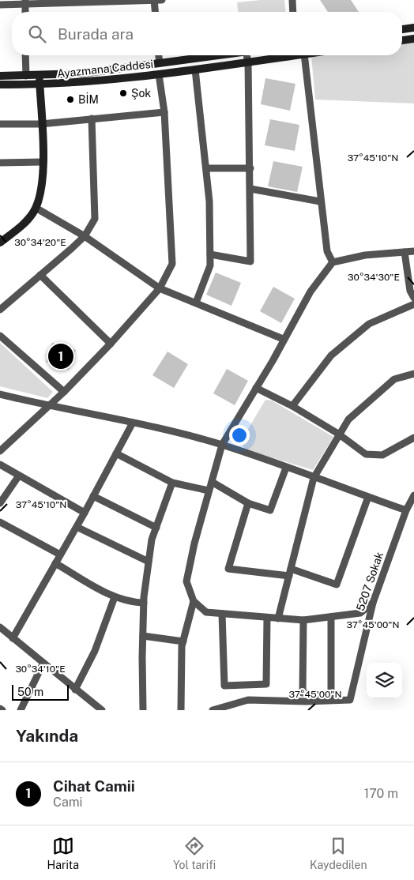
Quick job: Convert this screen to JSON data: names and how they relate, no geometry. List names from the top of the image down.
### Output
{
  "streets": {
    "main road": ["Ayazmana Caddesi"],
    "street": ["5207 Sokak"]
  },
  "places": ["Şok", "BİM"],
  "scale_bar": "50 m",
  "page": {
    "search": "Burada ara",
    "pins": "1",
    "scale": "50 m",
    "heading": "Yakında",
    "list": [
      {
        "mark": "1",
        "name": "Cihat Camii",
        "note": "Cami",
        "value": "170 m"
      }
    ],
    "nav": ["Harita", "Yol tarifi", "Kaydedilen"]
  },
  "coordinates": [
    "37°45'10\"N",
    "30°34'20\"E",
    "30°34'30\"E",
    "37°45'00\"N",
    "30°34'10\"E"
  ]
}
